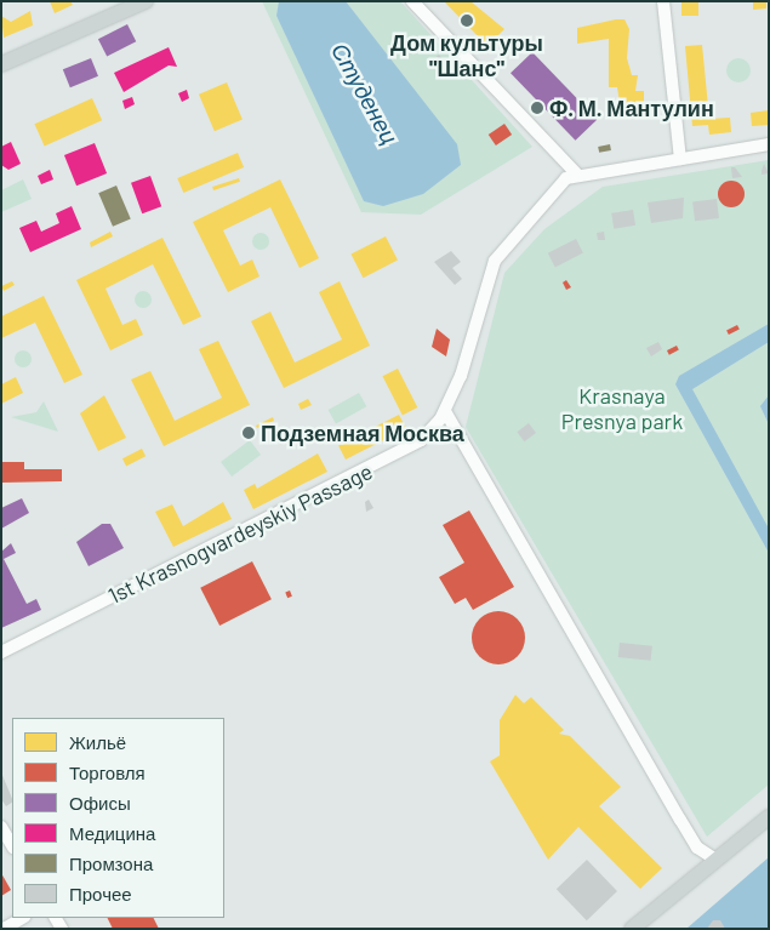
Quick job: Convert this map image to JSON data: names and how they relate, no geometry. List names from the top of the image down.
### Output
{
  "streets": {
    "street": ["1st Krasnogvardeyskiy Passage"]
  },
  "water": ["Студенец"],
  "parks": ["Krasnaya Presnya park"],
  "places": ["Дом культуры \"Шанс\"", "Ф. М. Мантулин", "Подземная Москва"],
  "legend": [
    "Жильё",
    "Торговля",
    "Офисы",
    "Медицина",
    "Промзона",
    "Прочее"
  ]
}
